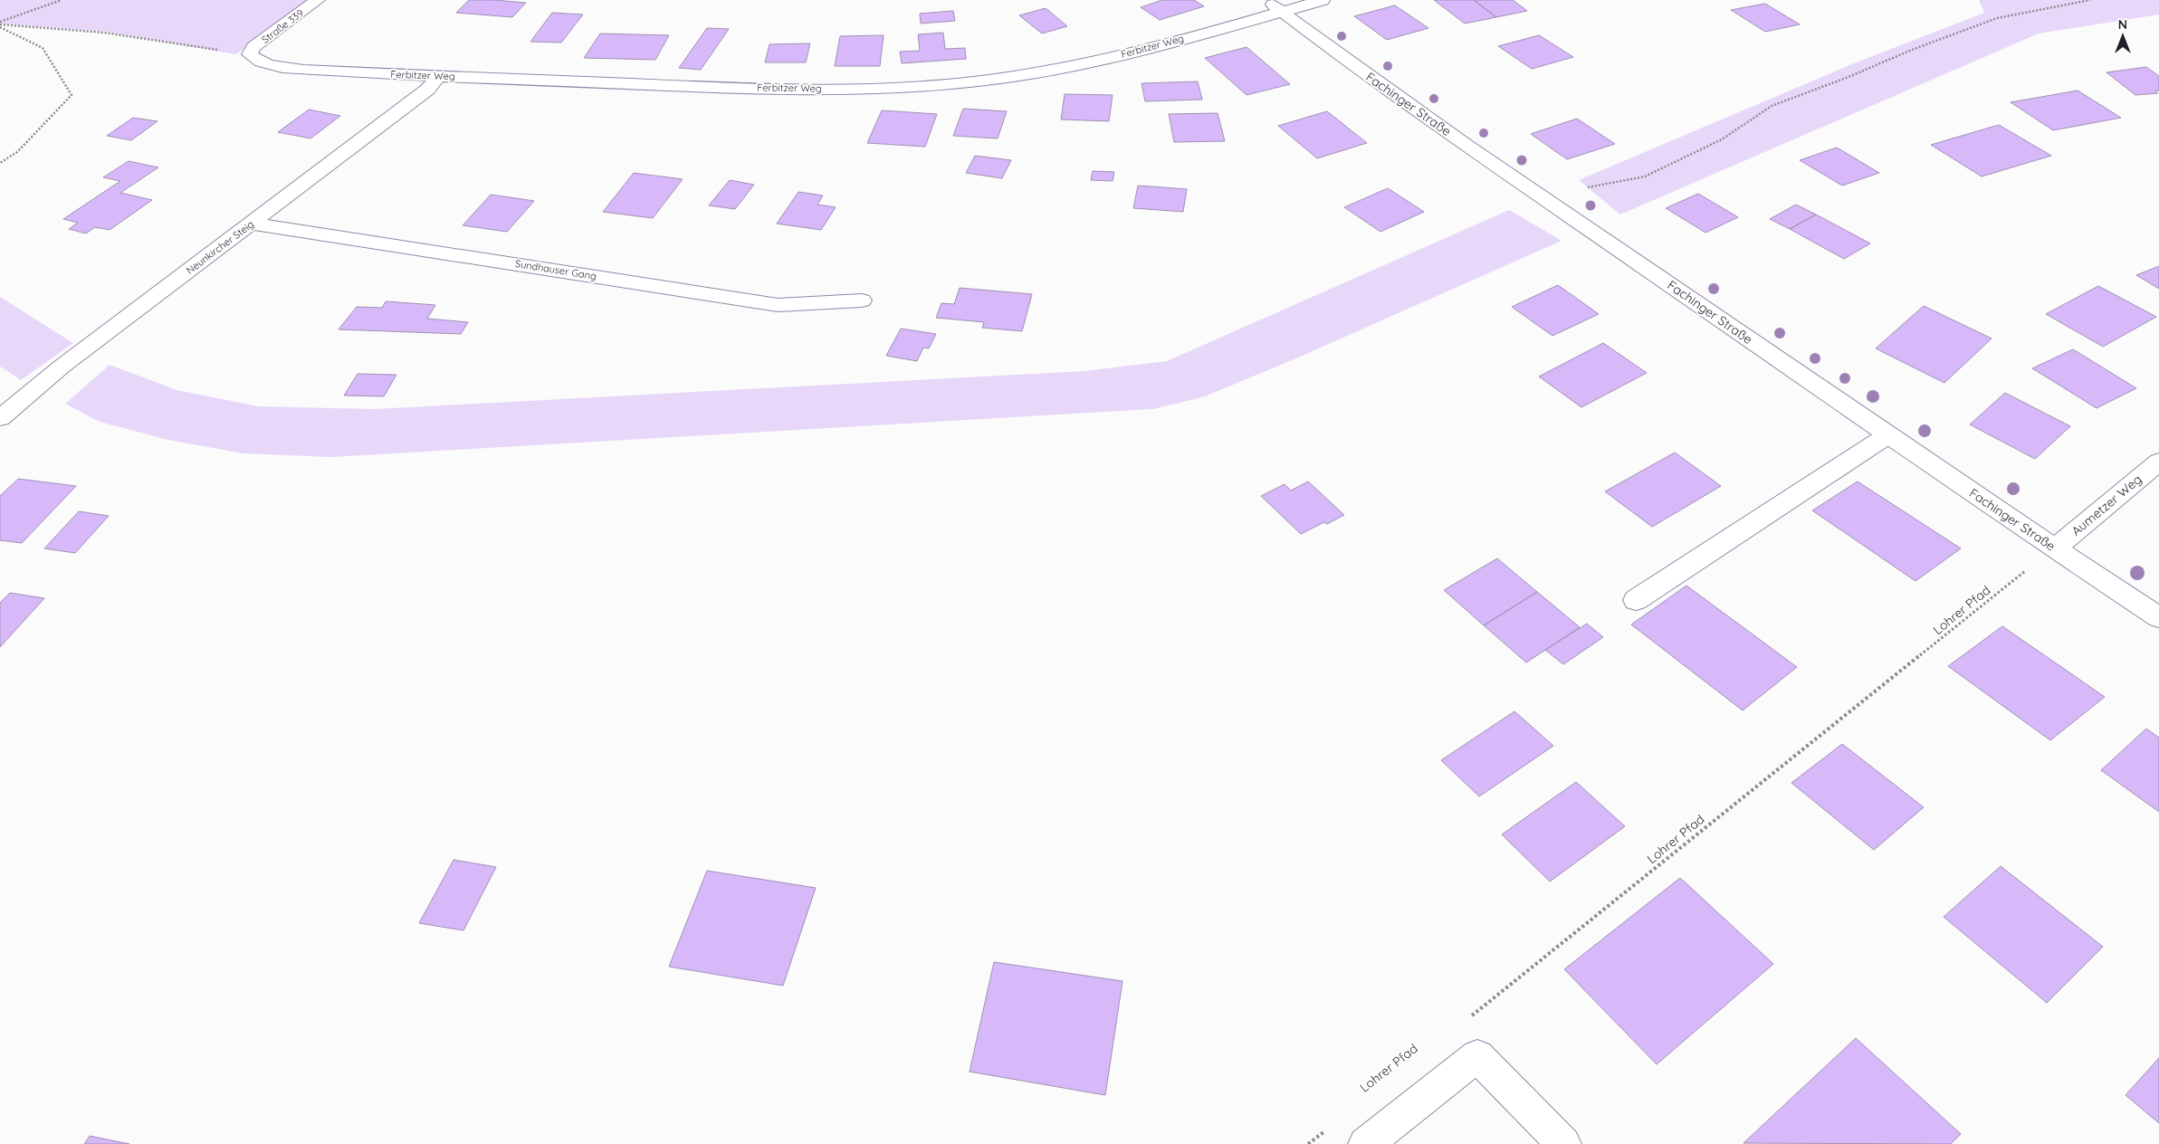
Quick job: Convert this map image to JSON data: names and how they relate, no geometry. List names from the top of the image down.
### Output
{
  "streets": {
    "street": [
      "Straße 339",
      "Ferbitzer Weg",
      "Fachinger Straße",
      "Neunkircher Steig",
      "Sundhauser Gang",
      "Aumetzer Weg"
    ],
    "path": ["Lohrer Pfad"]
  },
  "crossings": [
    ["Straße 339", "Ferbitzer Weg"],
    ["Ferbitzer Weg", "Fachinger Straße"],
    ["Ferbitzer Weg", "Neunkircher Steig"],
    ["Fachinger Straße", "Aumetzer Weg"],
    ["Fachinger Straße", "Lohrer Pfad"],
    ["Neunkircher Steig", "Sundhauser Gang"],
    ["Aumetzer Weg", "Lohrer Pfad"]
  ],
  "north": "top"
}
